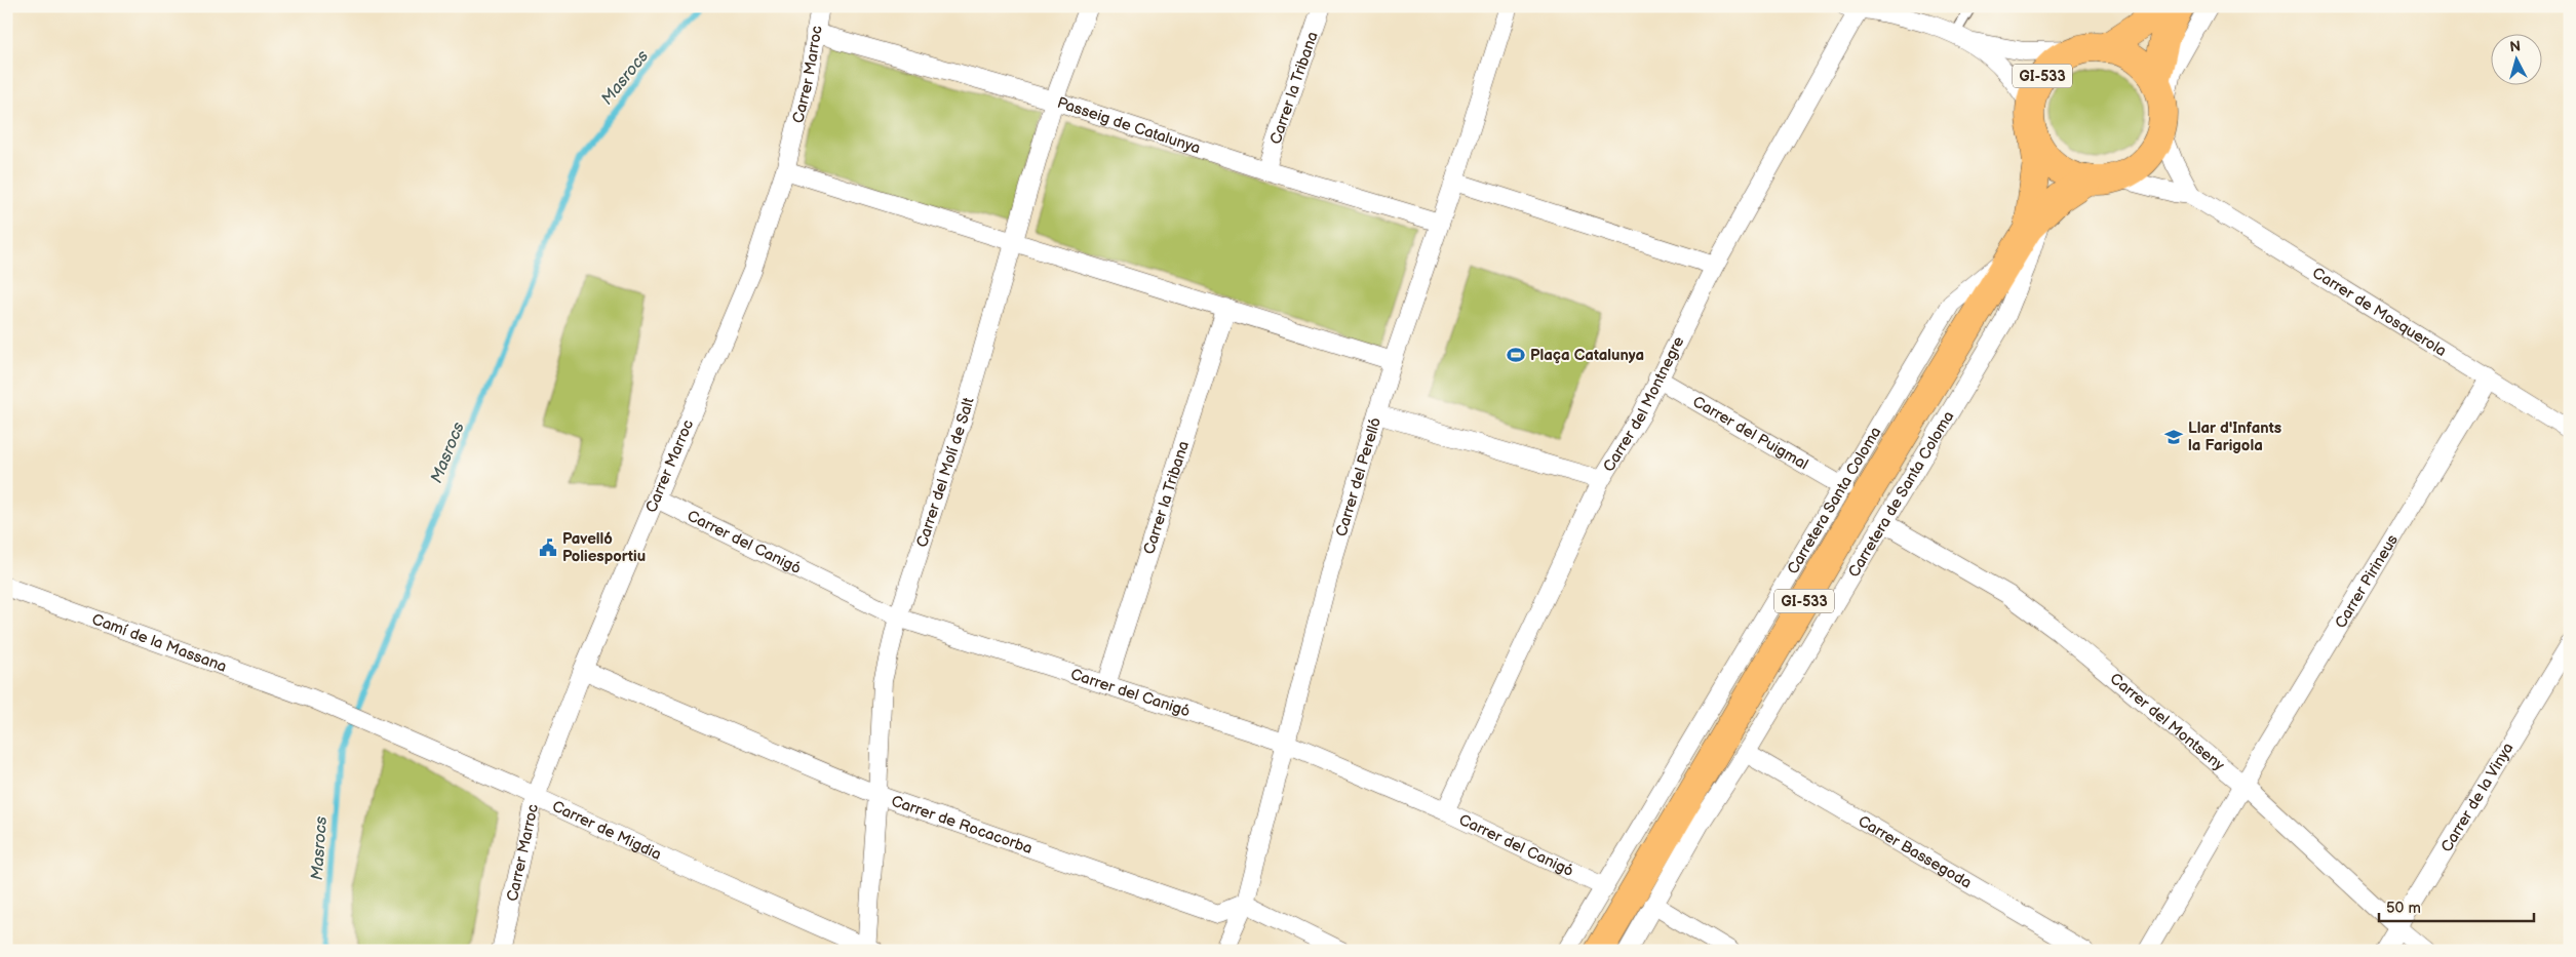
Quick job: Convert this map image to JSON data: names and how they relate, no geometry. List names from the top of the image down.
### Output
{
  "streets": {
    "main road": ["GI-533", "Carretera Santa Coloma"],
    "street": [
      "Carrer Marroc",
      "Carrer la Tribana",
      "Passeig de Catalunya",
      "Carrer de Mosquerola",
      "Carrer del Montnegre",
      "Carrer del Puigmal",
      "Carrer del Molí de Salt",
      "Carrer del Perelló",
      "Carretera de Santa Coloma",
      "Carrer del Canigó",
      "Carrer Pirineus",
      "Camí de la Massana",
      "Carrer del Montseny",
      "Carrer de la Vinya",
      "Carrer de Rocacorba",
      "Carrer de Migdia",
      "Carrer Bassegoda"
    ]
  },
  "crossings": [
    ["Carrer Marroc", "Passeig de Catalunya"],
    ["Carrer Marroc", "Carrer del Canigó"],
    ["Carrer Marroc", "Carrer de Rocacorba"],
    ["Carrer Marroc", "Carrer de Migdia"],
    ["GI-533", "Carrer de Mosquerola"],
    ["GI-533", "Carretera de Santa Coloma"],
    ["GI-533", "Carretera Santa Coloma"],
    ["Carrer la Tribana", "Passeig de Catalunya"],
    ["Carrer la Tribana", "Carrer del Canigó"],
    ["Passeig de Catalunya", "Carrer del Molí de Salt"],
    ["Passeig de Catalunya", "Carrer del Perelló"],
    ["Carrer de Mosquerola", "Carretera Santa Coloma"],
    ["Carrer de Mosquerola", "Carrer Pirineus"],
    ["Carrer del Montnegre", "Carrer del Puigmal"],
    ["Carrer del Montnegre", "Carrer del Canigó"],
    ["Carrer del Puigmal", "Carretera Santa Coloma"],
    ["Carrer del Molí de Salt", "Carrer del Canigó"],
    ["Carrer del Molí de Salt", "Carrer de Rocacorba"],
    ["Carrer del Molí de Salt", "Carrer de Migdia"],
    ["Carrer del Perelló", "Carrer del Canigó"],
    ["Carrer del Perelló", "Carrer de Rocacorba"],
    ["Carretera de Santa Coloma", "Carretera Santa Coloma"],
    ["Carretera de Santa Coloma", "Carrer del Montseny"],
    ["Carretera de Santa Coloma", "Carrer Bassegoda"],
    ["Carretera Santa Coloma", "Carrer del Canigó"],
    ["Carrer Pirineus", "Carrer del Montseny"],
    ["Camí de la Massana", "Carrer de Migdia"],
    ["Carrer del Montseny", "Carrer de la Vinya"]
  ],
  "water": ["Masrocs"],
  "places": {
    "sports": ["Plaça Catalunya"],
    "school or university": ["Llar d'Infants la Farigola"],
    "public building": ["Pavelló Poliesportiu"]
  },
  "scale_bar": "50 m",
  "north": "top"
}
